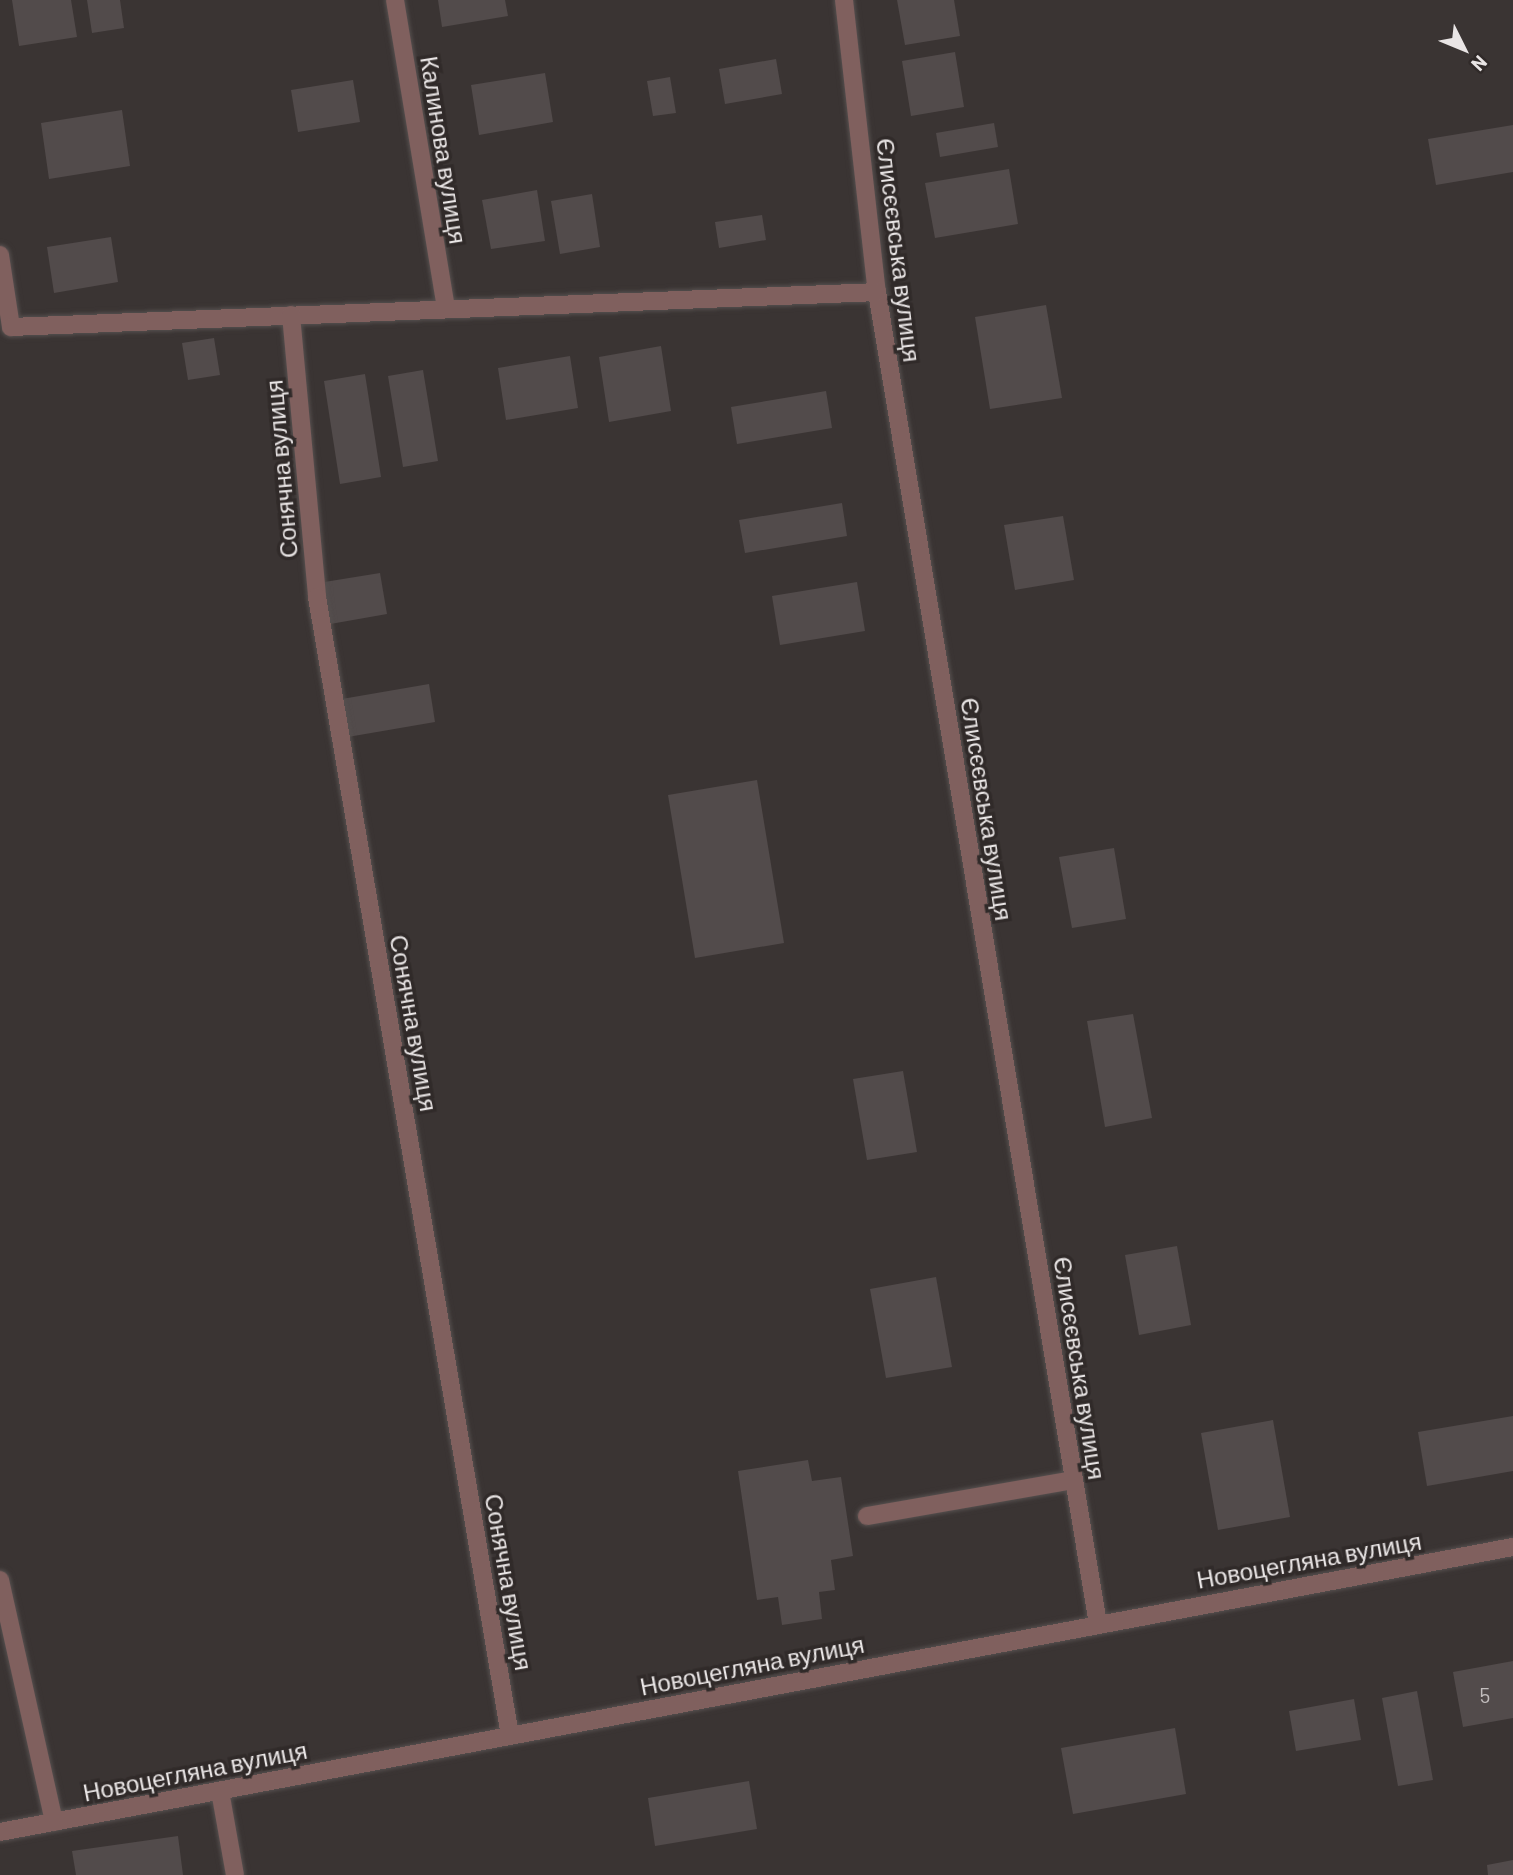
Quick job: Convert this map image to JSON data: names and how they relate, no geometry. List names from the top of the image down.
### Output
{
  "streets": {
    "street": [
      "Калинова вулиця",
      "Єлисєєвська вулиця",
      "Сонячна вулиця",
      "Новоцегляна вулиця"
    ]
  },
  "crossings": [
    ["Єлисєєвська вулиця", "Новоцегляна вулиця"],
    ["Сонячна вулиця", "Новоцегляна вулиця"]
  ],
  "house_numbers": ["5"],
  "north": "bottom right"
}
